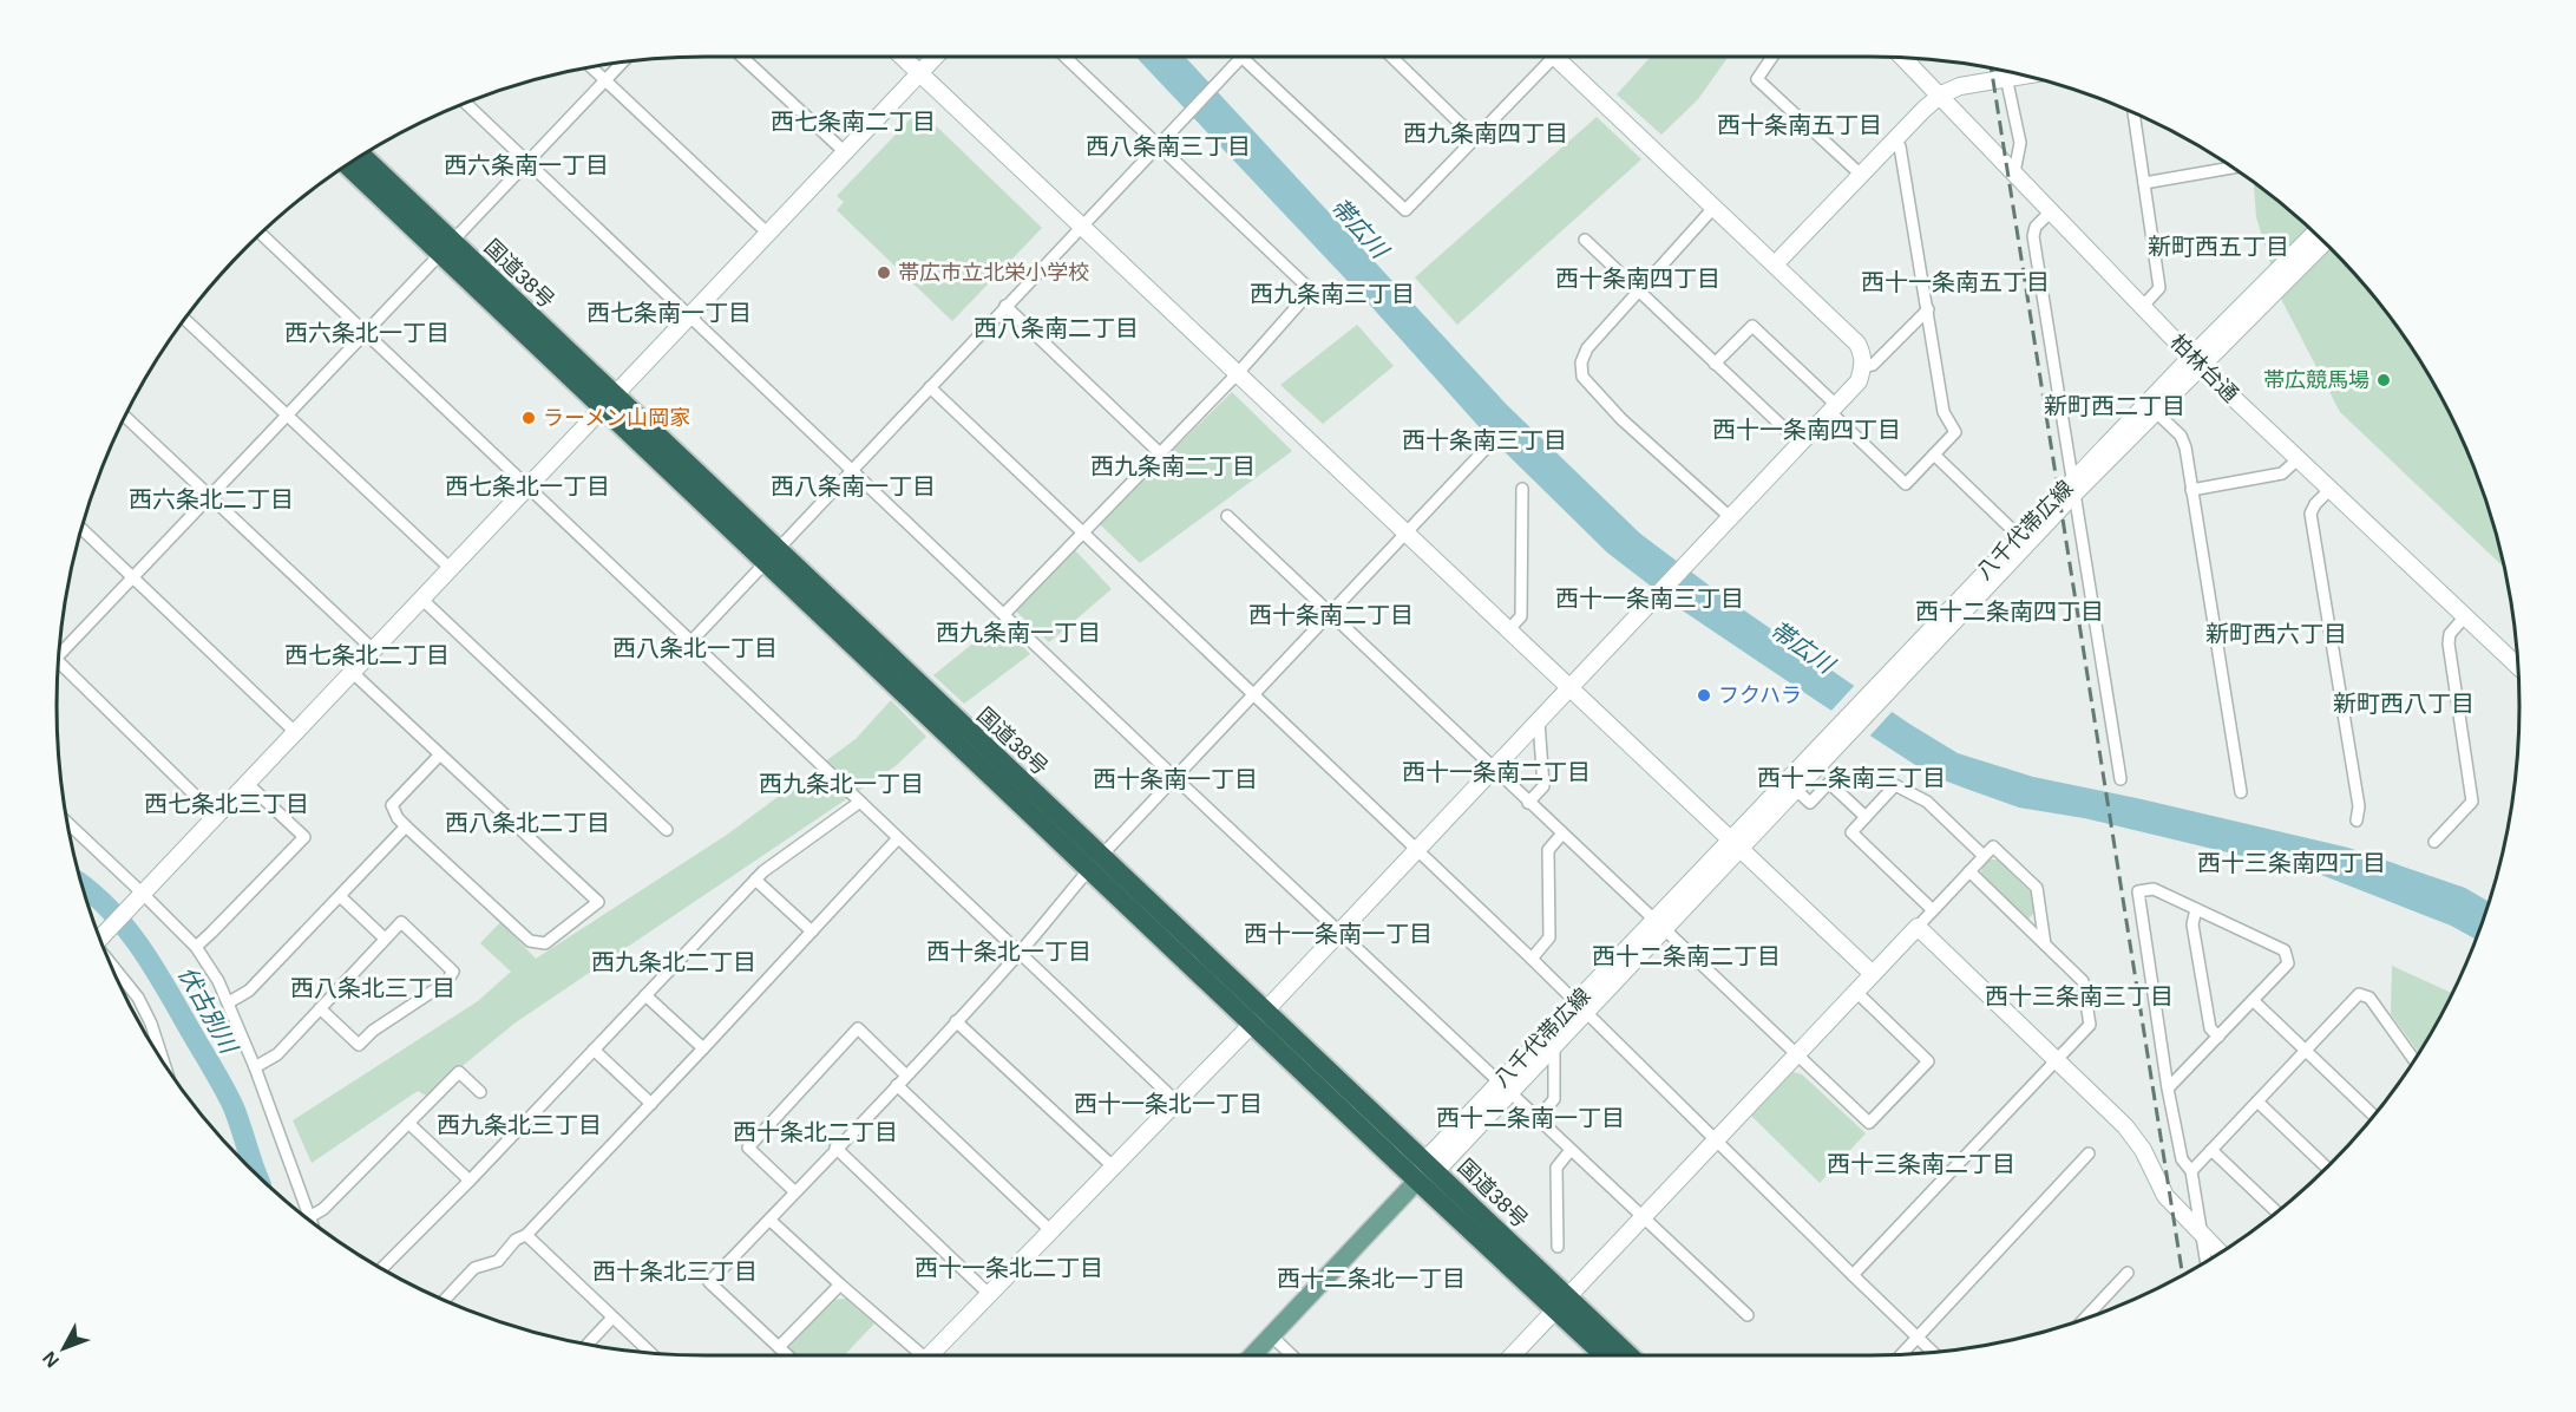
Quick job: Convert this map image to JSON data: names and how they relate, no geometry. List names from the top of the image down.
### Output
{
  "streets": {
    "highway": ["国道38号"],
    "street": ["柏林台通", "八千代帯広線"]
  },
  "crossings": [
    ["国道38号", "八千代帯広線"],
    ["柏林台通", "八千代帯広線"]
  ],
  "districts": [
    "西七条南二丁目",
    "西十条南五丁目",
    "西九条南四丁目",
    "西八条南三丁目",
    "西六条南一丁目",
    "新町西五丁目",
    "西十条南四丁目",
    "西十一条南五丁目",
    "西九条南三丁目",
    "西七条南一丁目",
    "西八条南二丁目",
    "西六条北一丁目",
    "新町西二丁目",
    "西十一条南四丁目",
    "西十条南三丁目",
    "西九条南二丁目",
    "西七条北一丁目",
    "西八条南一丁目",
    "西六条北二丁目",
    "西十一条南三丁目",
    "西十二条南四丁目",
    "西十条南二丁目",
    "西九条南一丁目",
    "新町西六丁目",
    "西八条北一丁目",
    "西七条北二丁目",
    "新町西八丁目",
    "西十一条南二丁目",
    "西十二条南三丁目",
    "西十条南一丁目",
    "西九条北一丁目",
    "西七条北三丁目",
    "西八条北二丁目",
    "西十三条南四丁目",
    "西十一条南一丁目",
    "西十条北一丁目",
    "西十二条南二丁目",
    "西九条北二丁目",
    "西八条北三丁目",
    "西十三条南三丁目",
    "西十一条北一丁目",
    "西十二条南一丁目",
    "西九条北三丁目",
    "西十条北二丁目",
    "西十三条南二丁目",
    "西十一条北二丁目",
    "西十条北三丁目",
    "西十二条北一丁目"
  ],
  "water": ["帯広川", "伏古別川"],
  "places": [
    "帯広市立北栄小学校",
    "帯広競馬場",
    "ラーメン山岡家",
    "フクハラ"
  ],
  "north": "bottom left"
}
